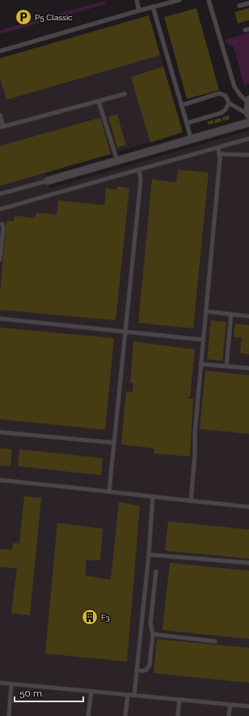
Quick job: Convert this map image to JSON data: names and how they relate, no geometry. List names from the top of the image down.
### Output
{
  "places": {
    "parking": ["P5 Classic"],
    "building": ["F3"]
  },
  "scale_bar": "50 m"
}
